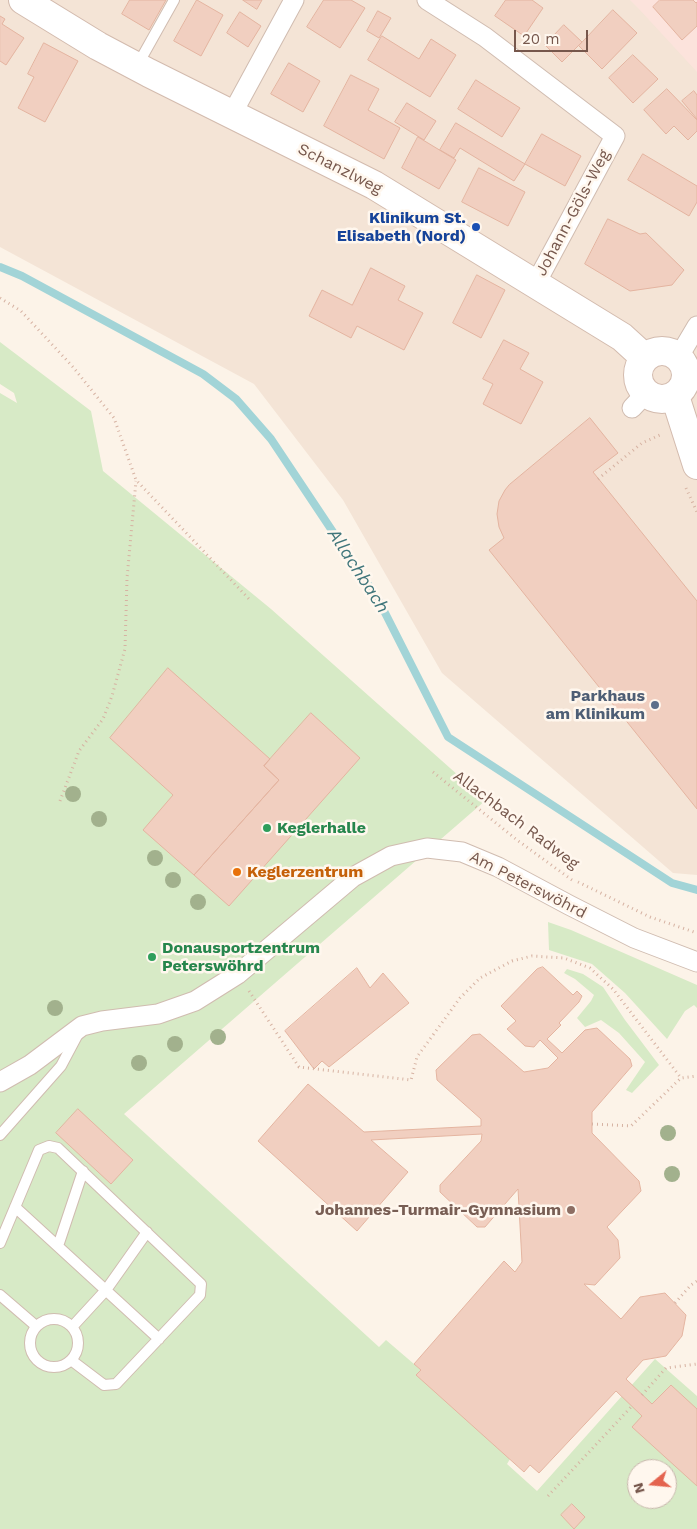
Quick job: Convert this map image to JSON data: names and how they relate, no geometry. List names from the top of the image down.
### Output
{
  "streets": {
    "street": ["Schanzlweg", "Johann-Göls-Weg", "Am Peterswöhrd"],
    "path": ["Allachbach Radweg"]
  },
  "crossings": [
    ["Schanzlweg", "Johann-Göls-Weg"]
  ],
  "water": ["Allachbach"],
  "places": [
    "Klinikum St. Elisabeth (Nord)",
    "Parkhaus am Klinikum",
    "Keglerhalle",
    "Keglerzentrum",
    "Donausportzentrum Peterswöhrd",
    "Johannes-Turmair-Gymnasium"
  ],
  "scale_bar": "20 m",
  "north": "left"
}
